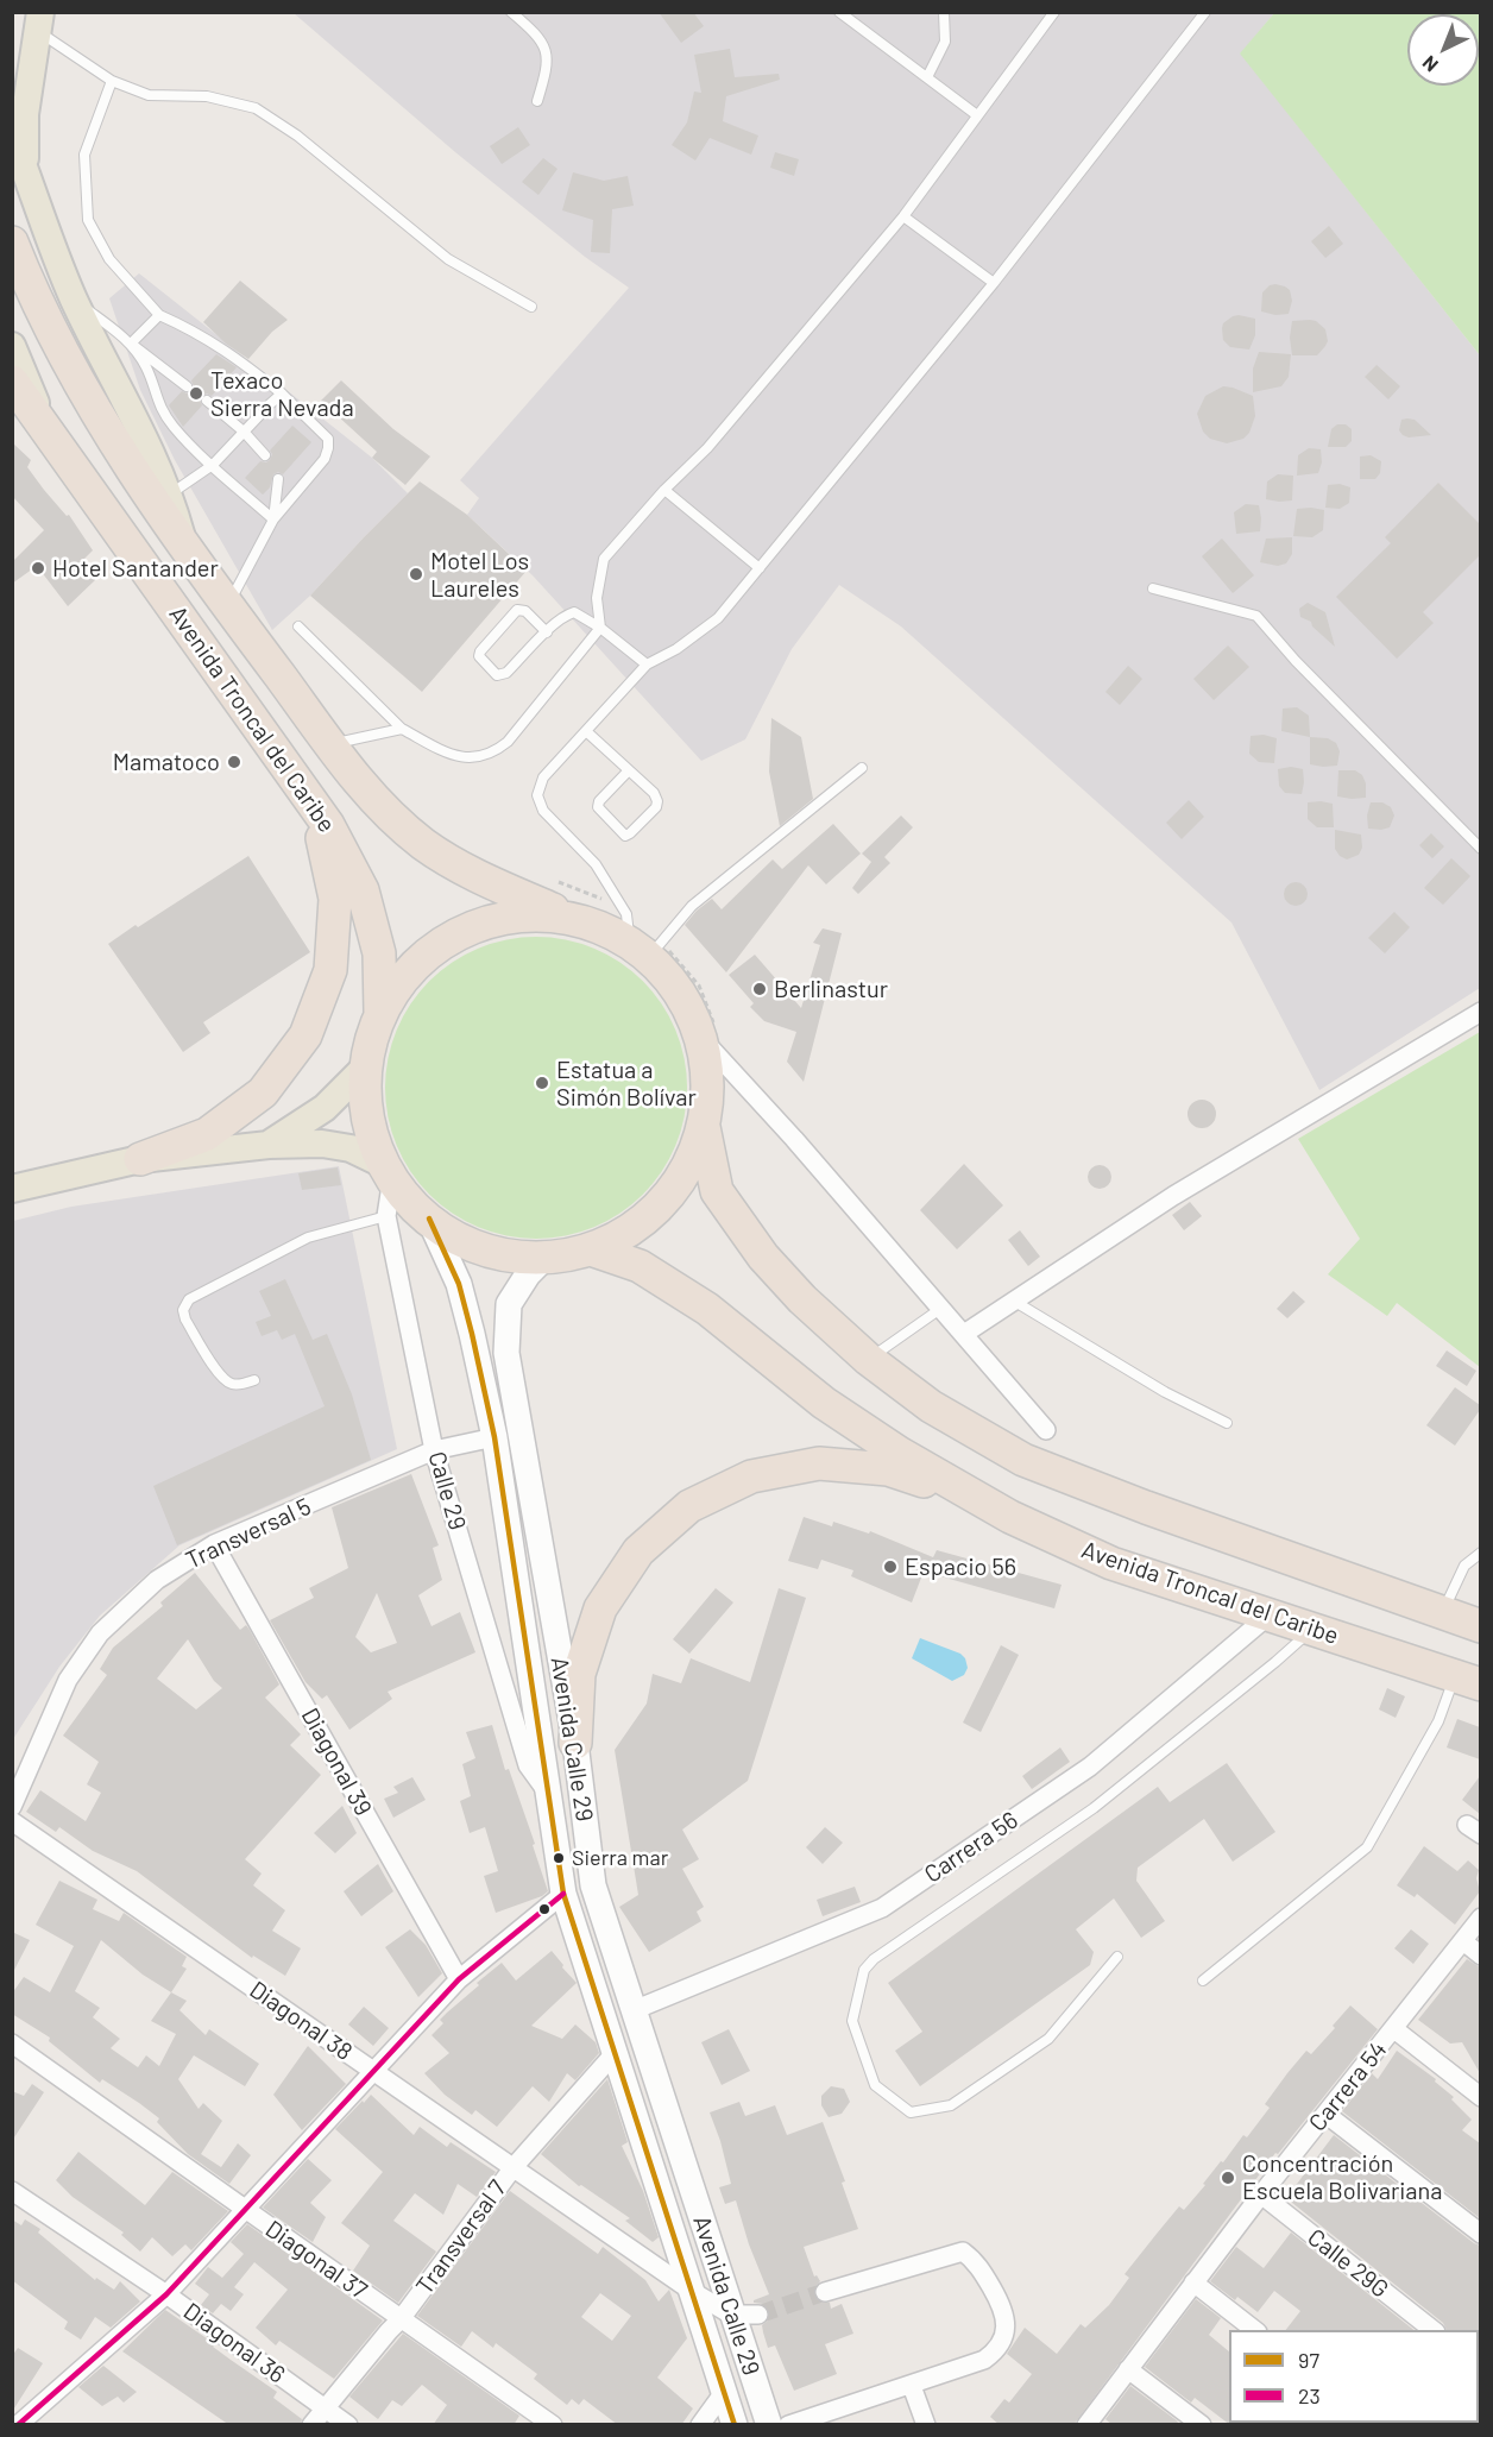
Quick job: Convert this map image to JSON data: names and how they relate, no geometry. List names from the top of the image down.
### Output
{
  "streets": {
    "highway": ["Avenida Troncal del Caribe"],
    "main road": ["Avenida Calle 29"],
    "street": [
      "Calle 29",
      "Transversal 5",
      "Diagonal 39",
      "Carrera 56",
      "Diagonal 38",
      "Carrera 54",
      "Transversal 7",
      "Diagonal 37",
      "Calle 29G",
      "Diagonal 36"
    ]
  },
  "crossings": [
    ["Avenida Troncal del Caribe", "Carrera 56"],
    ["Calle 29", "Transversal 5"],
    ["Calle 29", "Avenida Calle 29"],
    ["Transversal 5", "Avenida Calle 29"],
    ["Transversal 5", "Diagonal 39"],
    ["Avenida Calle 29", "Carrera 56"],
    ["Avenida Calle 29", "Diagonal 38"],
    ["Avenida Calle 29", "Transversal 7"],
    ["Diagonal 38", "Transversal 7"],
    ["Carrera 54", "Calle 29G"],
    ["Transversal 7", "Diagonal 37"],
    ["Transversal 7", "Diagonal 36"]
  ],
  "places": [
    "Texaco Sierra Nevada",
    "Hotel Santander",
    "Motel Los Laureles",
    "Mamatoco",
    "Berlinastur",
    "Estatua a Simón Bolívar",
    "Espacio 56",
    "Sierra mar",
    "Concentración Escuela Bolivariana"
  ],
  "lines": ["transit line 97", "transit line 23"],
  "legend": ["97", "23"],
  "north": "bottom left"
}
